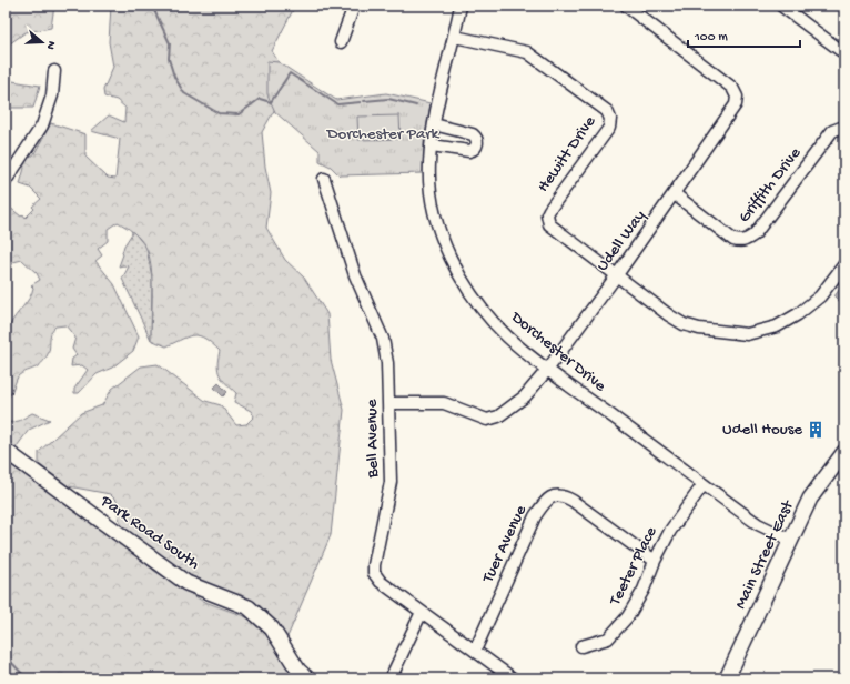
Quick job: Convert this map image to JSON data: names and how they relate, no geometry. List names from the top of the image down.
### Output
{
  "streets": {
    "main road": ["Park Road South", "Main Street East"],
    "street": [
      "Hewitt Drive",
      "Griffith Drive",
      "Udell Way",
      "Dorchester Drive",
      "Bell Avenue",
      "Tuer Avenue",
      "Teeter Place"
    ]
  },
  "crossings": [
    ["Hewitt Drive", "Udell Way"],
    ["Hewitt Drive", "Dorchester Drive"],
    ["Griffith Drive", "Udell Way"],
    ["Udell Way", "Dorchester Drive"],
    ["Udell Way", "Bell Avenue"],
    ["Dorchester Drive", "Main Street East"],
    ["Dorchester Drive", "Teeter Place"],
    ["Tuer Avenue", "Teeter Place"]
  ],
  "parks": ["Dorchester Park"],
  "places": {
    "building": ["Udell House"]
  },
  "scale_bar": "100 m",
  "north": "right"
}
